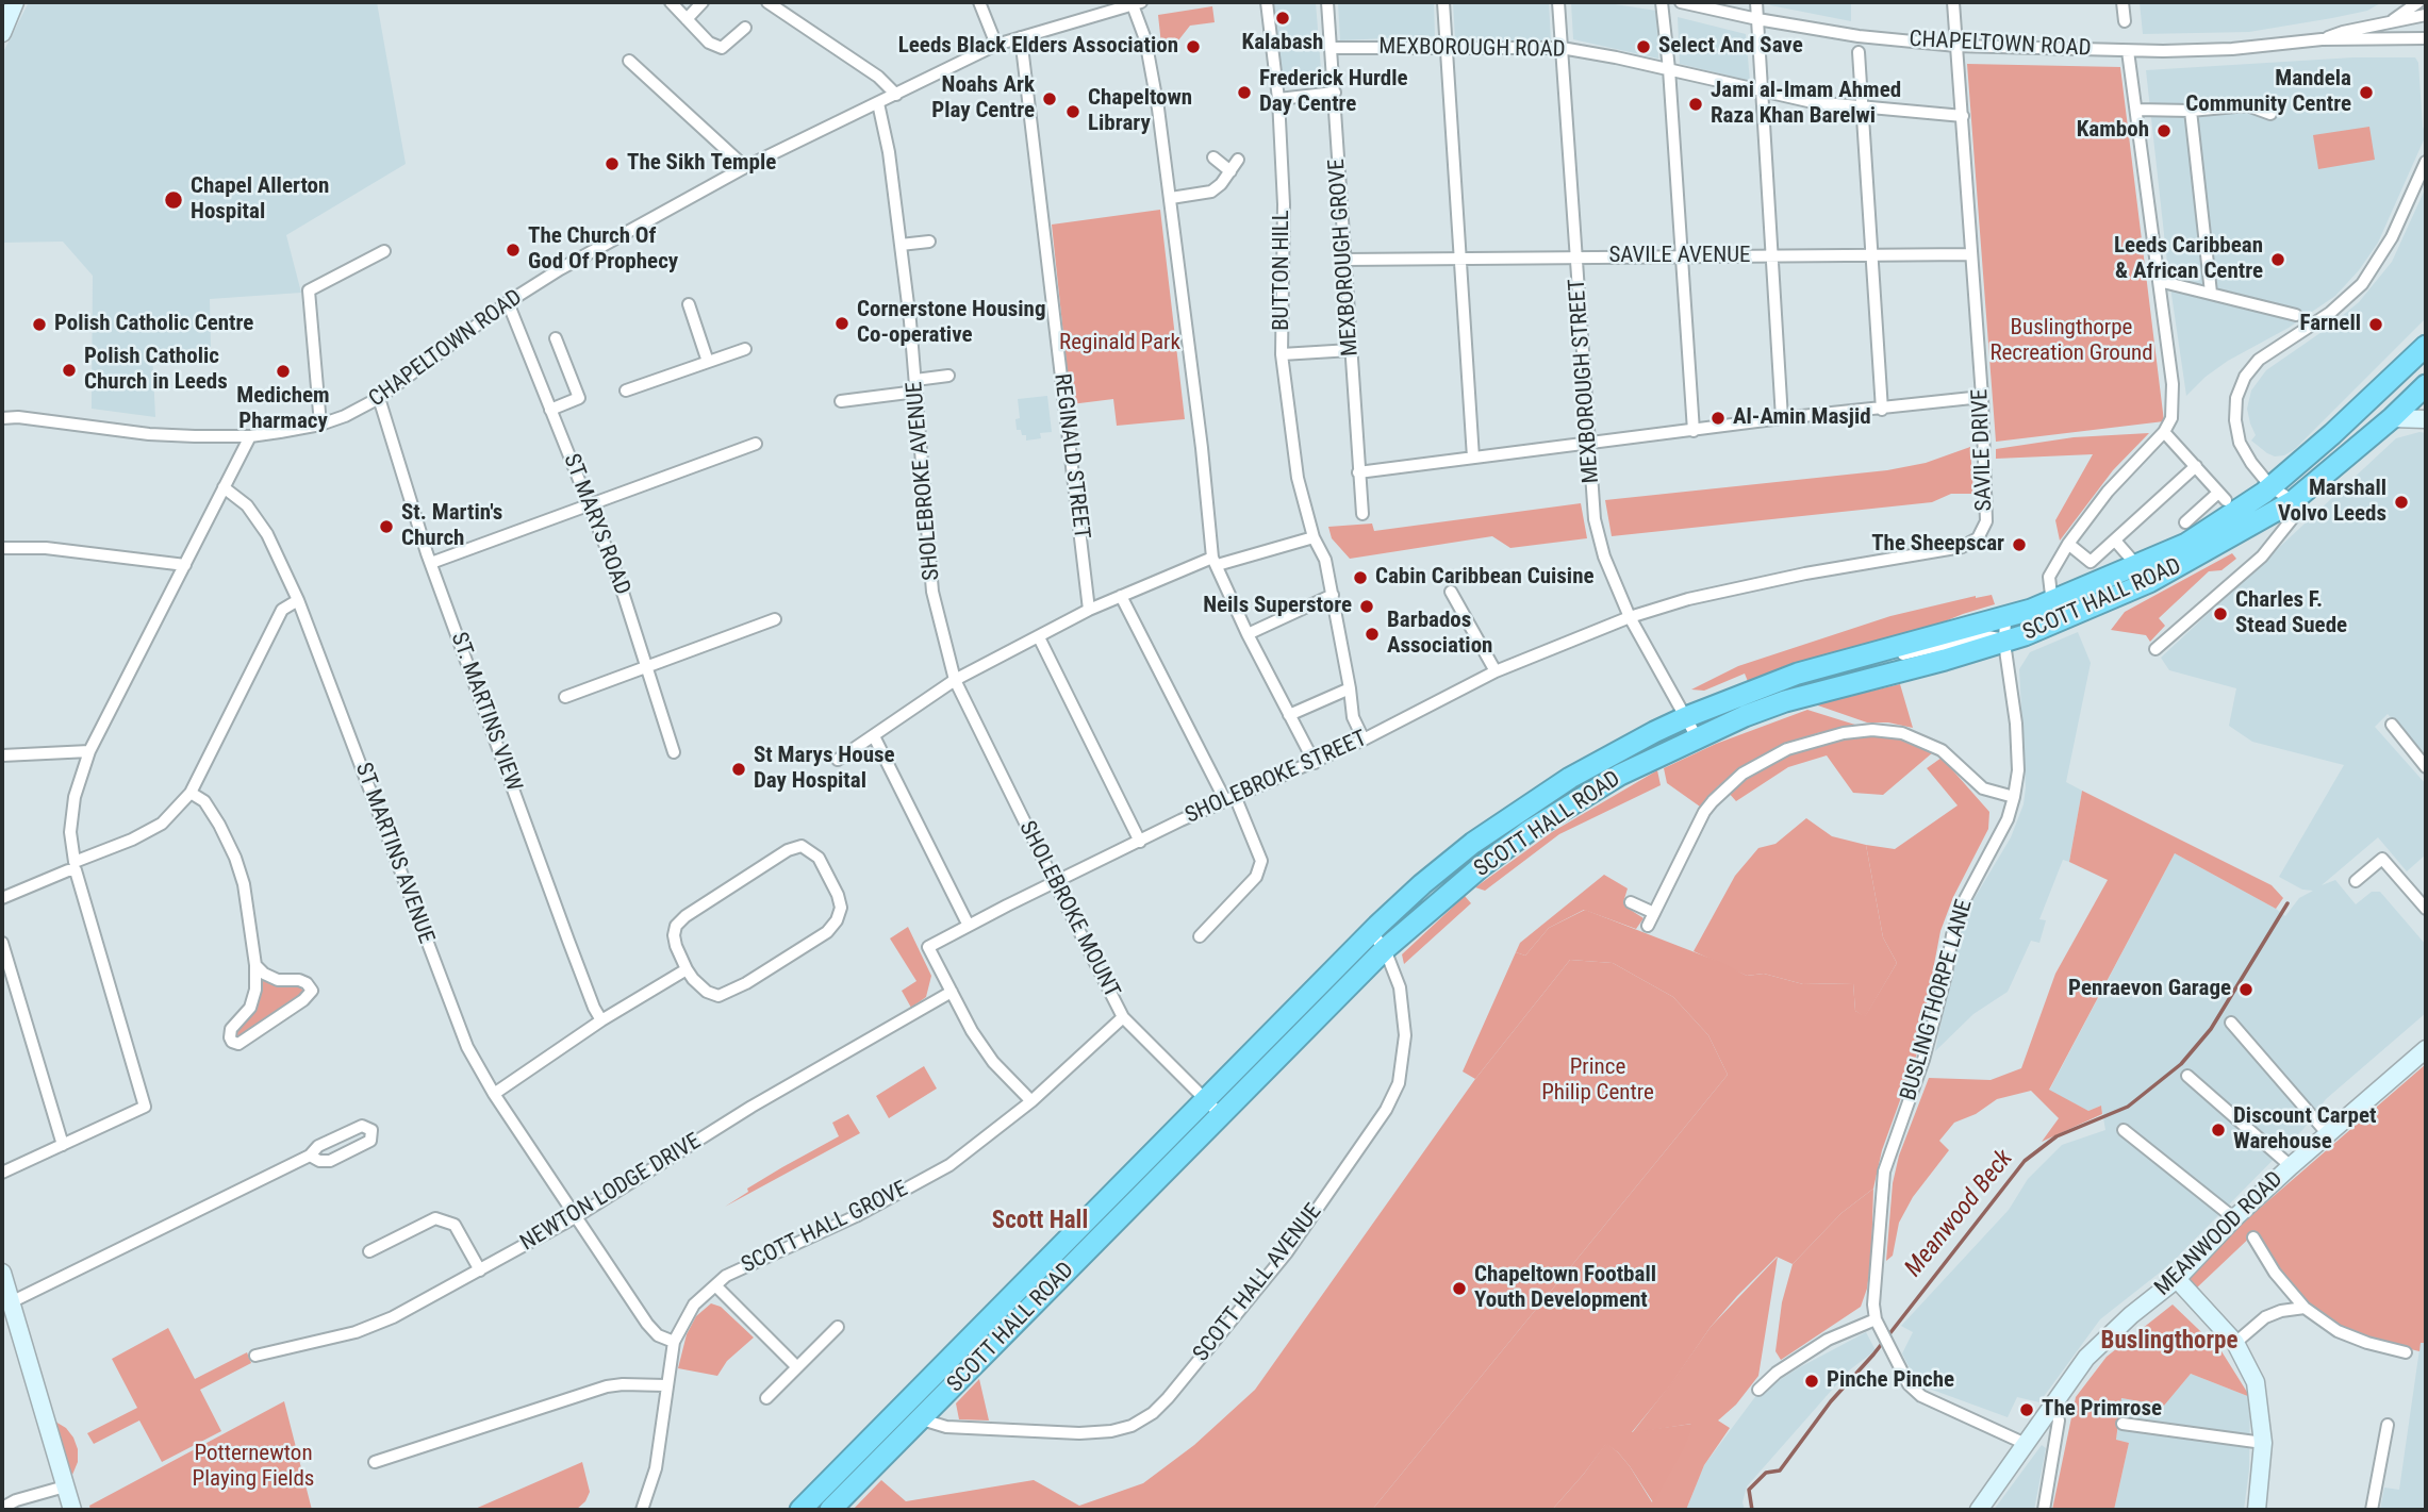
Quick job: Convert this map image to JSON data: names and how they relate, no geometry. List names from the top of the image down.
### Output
{
  "streets": {
    "highway": ["SCOTT HALL ROAD"],
    "street": [
      "CHAPELTOWN ROAD",
      "MEXBOROUGH ROAD",
      "SAVILE AVENUE",
      "MEXBOROUGH GROVE",
      "BUTTON HILL",
      "MEXBOROUGH STREET",
      "SAVILE DRIVE",
      "REGINALD STREET",
      "SHOLEBROKE AVENUE",
      "ST MARYS ROAD",
      "ST. MARTINS VIEW",
      "SHOLEBROKE STREET",
      "ST MARTINS AVENUE",
      "SHOLEBROKE MOUNT",
      "BUSLINGTHORPE LANE",
      "NEWTON LODGE DRIVE",
      "SCOTT HALL GROVE",
      "MEANWOOD ROAD",
      "SCOTT HALL AVENUE"
    ]
  },
  "crossings": [
    ["CHAPELTOWN ROAD", "SAVILE DRIVE"],
    ["CHAPELTOWN ROAD", "REGINALD STREET"],
    ["CHAPELTOWN ROAD", "SHOLEBROKE AVENUE"],
    ["CHAPELTOWN ROAD", "ST MARYS ROAD"],
    ["CHAPELTOWN ROAD", "ST. MARTINS VIEW"],
    ["MEXBOROUGH ROAD", "MEXBOROUGH GROVE"],
    ["MEXBOROUGH ROAD", "MEXBOROUGH STREET"],
    ["MEXBOROUGH ROAD", "SAVILE DRIVE"],
    ["SAVILE AVENUE", "MEXBOROUGH GROVE"],
    ["SAVILE AVENUE", "MEXBOROUGH STREET"],
    ["SAVILE AVENUE", "SAVILE DRIVE"],
    ["BUTTON HILL", "SHOLEBROKE STREET"],
    ["MEXBOROUGH STREET", "SAVILE DRIVE"],
    ["MEXBOROUGH STREET", "SCOTT HALL ROAD"],
    ["MEXBOROUGH STREET", "SHOLEBROKE STREET"],
    ["SAVILE DRIVE", "SHOLEBROKE STREET"],
    ["SHOLEBROKE AVENUE", "SHOLEBROKE MOUNT"],
    ["SCOTT HALL ROAD", "SHOLEBROKE MOUNT"],
    ["SCOTT HALL ROAD", "BUSLINGTHORPE LANE"],
    ["SCOTT HALL ROAD", "SCOTT HALL AVENUE"],
    ["SHOLEBROKE STREET", "SHOLEBROKE MOUNT"],
    ["SHOLEBROKE STREET", "NEWTON LODGE DRIVE"],
    ["ST MARTINS AVENUE", "NEWTON LODGE DRIVE"],
    ["ST MARTINS AVENUE", "SCOTT HALL GROVE"],
    ["SHOLEBROKE MOUNT", "SCOTT HALL GROVE"],
    ["BUSLINGTHORPE LANE", "MEANWOOD ROAD"]
  ],
  "districts": ["Scott Hall", "Buslingthorpe"],
  "water": ["Meanwood Beck"],
  "parks": [
    "Buslingthorpe Recreation Ground",
    "Reginald Park",
    "Prince Philip Centre",
    "Potternewton Playing Fields"
  ],
  "places": [
    "Kalabash",
    "Leeds Black Elders Association",
    "Select And Save",
    "Frederick Hurdle Day Centre",
    "Mandela Community Centre",
    "Noahs Ark Play Centre",
    "Jami al-Imam Ahmed Raza Khan Barelwi",
    "Chapeltown Library",
    "Kamboh",
    "The Sikh Temple",
    "Chapel Allerton Hospital",
    "The Church Of God Of Prophecy",
    "Leeds Caribbean & African Centre",
    "Cornerstone Housing Co-operative",
    "Polish Catholic Centre",
    "Farnell",
    "Polish Catholic Church in Leeds",
    "Medichem Pharmacy",
    "Al-Amin Masjid",
    "Marshall Volvo Leeds",
    "St. Martin's Church",
    "The Sheepscar",
    "Cabin Caribbean Cuisine",
    "Neils Superstore",
    "Charles F. Stead Suede",
    "Barbados Association",
    "St Marys House Day Hospital",
    "Penraevon Garage",
    "Discount Carpet Warehouse",
    "Chapeltown Football Youth Development",
    "Pinche Pinche",
    "The Primrose"
  ]
}
